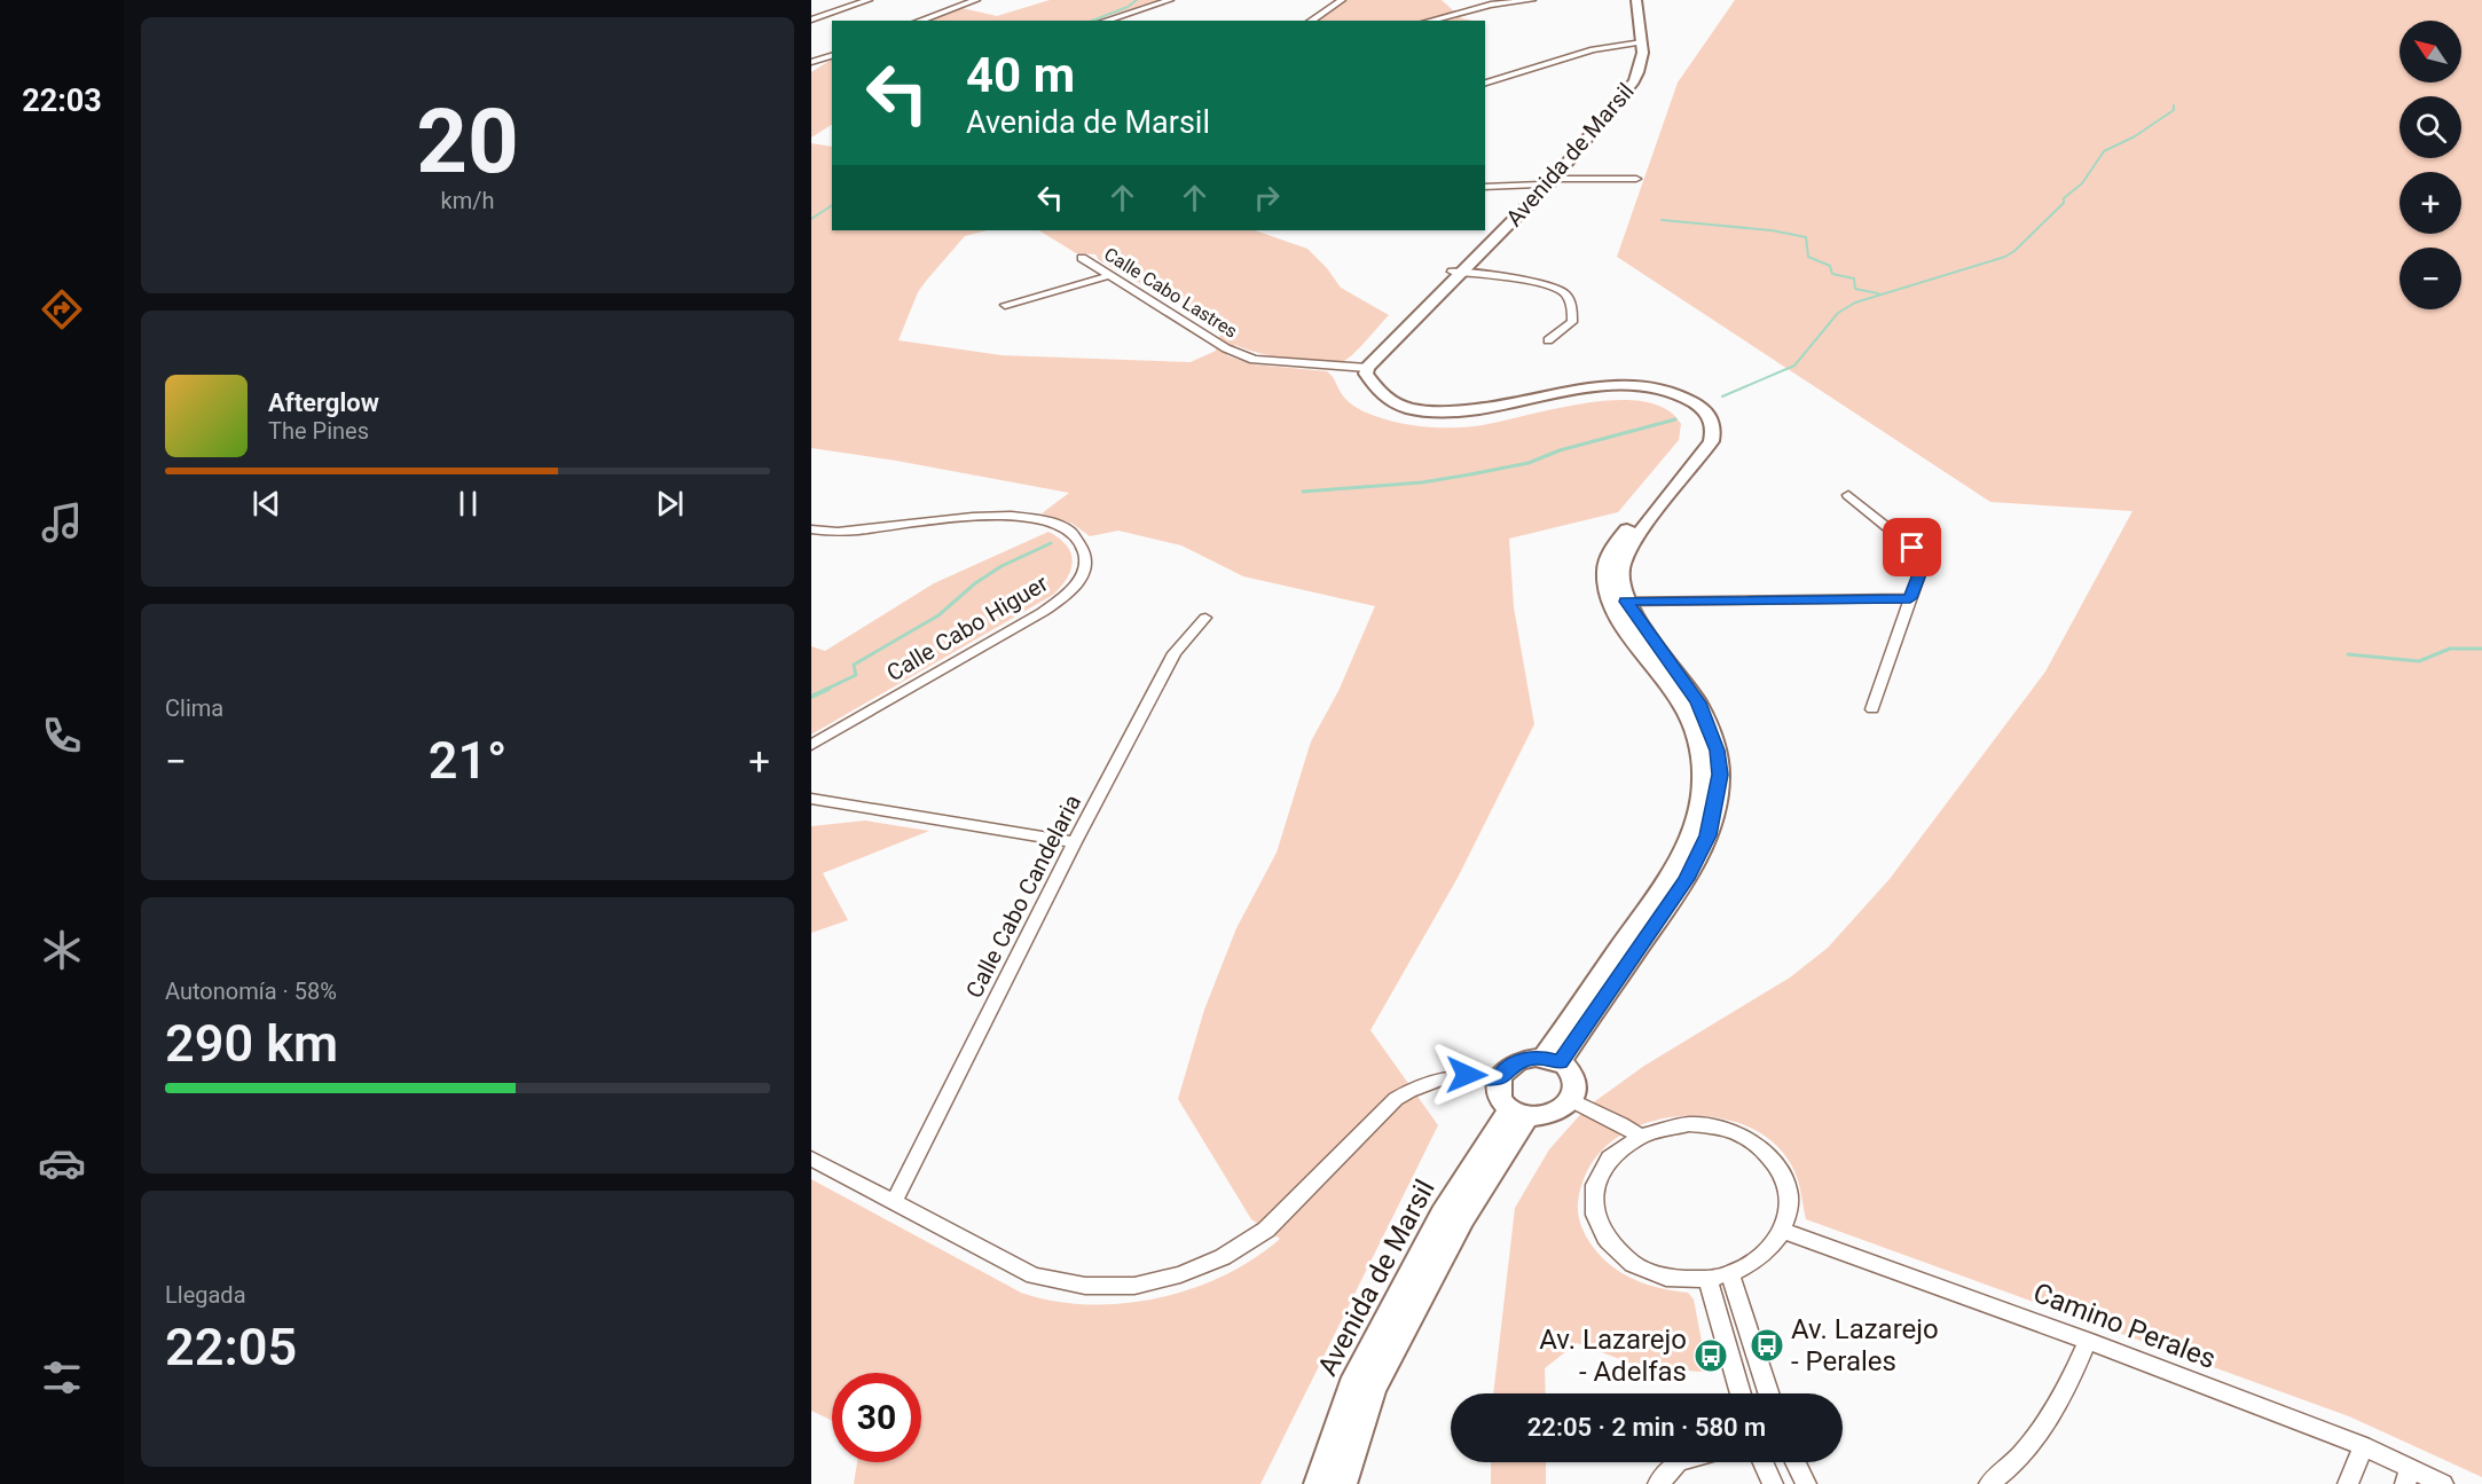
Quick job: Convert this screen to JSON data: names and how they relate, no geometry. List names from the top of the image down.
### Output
{
  "streets": {
    "street": [
      "Avenida de Marsil",
      "Calle Cabo Lastres",
      "Calle Cabo Higuer",
      "Calle Cabo Candelaria",
      "Camino Perales"
    ]
  },
  "crossings": [
    ["Avenida de Marsil", "Calle Cabo Lastres"]
  ],
  "places": {
    "bus stop": ["Av. Lazarejo - Perales", "Av. Lazarejo - Adelfas"]
  },
  "north": "top left",
  "page": {
    "tabs": "22:03",
    "tile": [
      ["20", "km/h"],
      "Clima",
      ["Autonomía · 58%", "290 km"],
      ["Llegada", "22:05"]
    ],
    "map_buttons": ["+", "−"],
    "turn": ["40 m", "Avenida de Marsil"],
    "song": ["Afterglow", "The Pines"],
    "heat": ["−", "21°", "+"],
    "limit": "30",
    "trip": "22:05 · 2 min · 580 m"
  }
}
